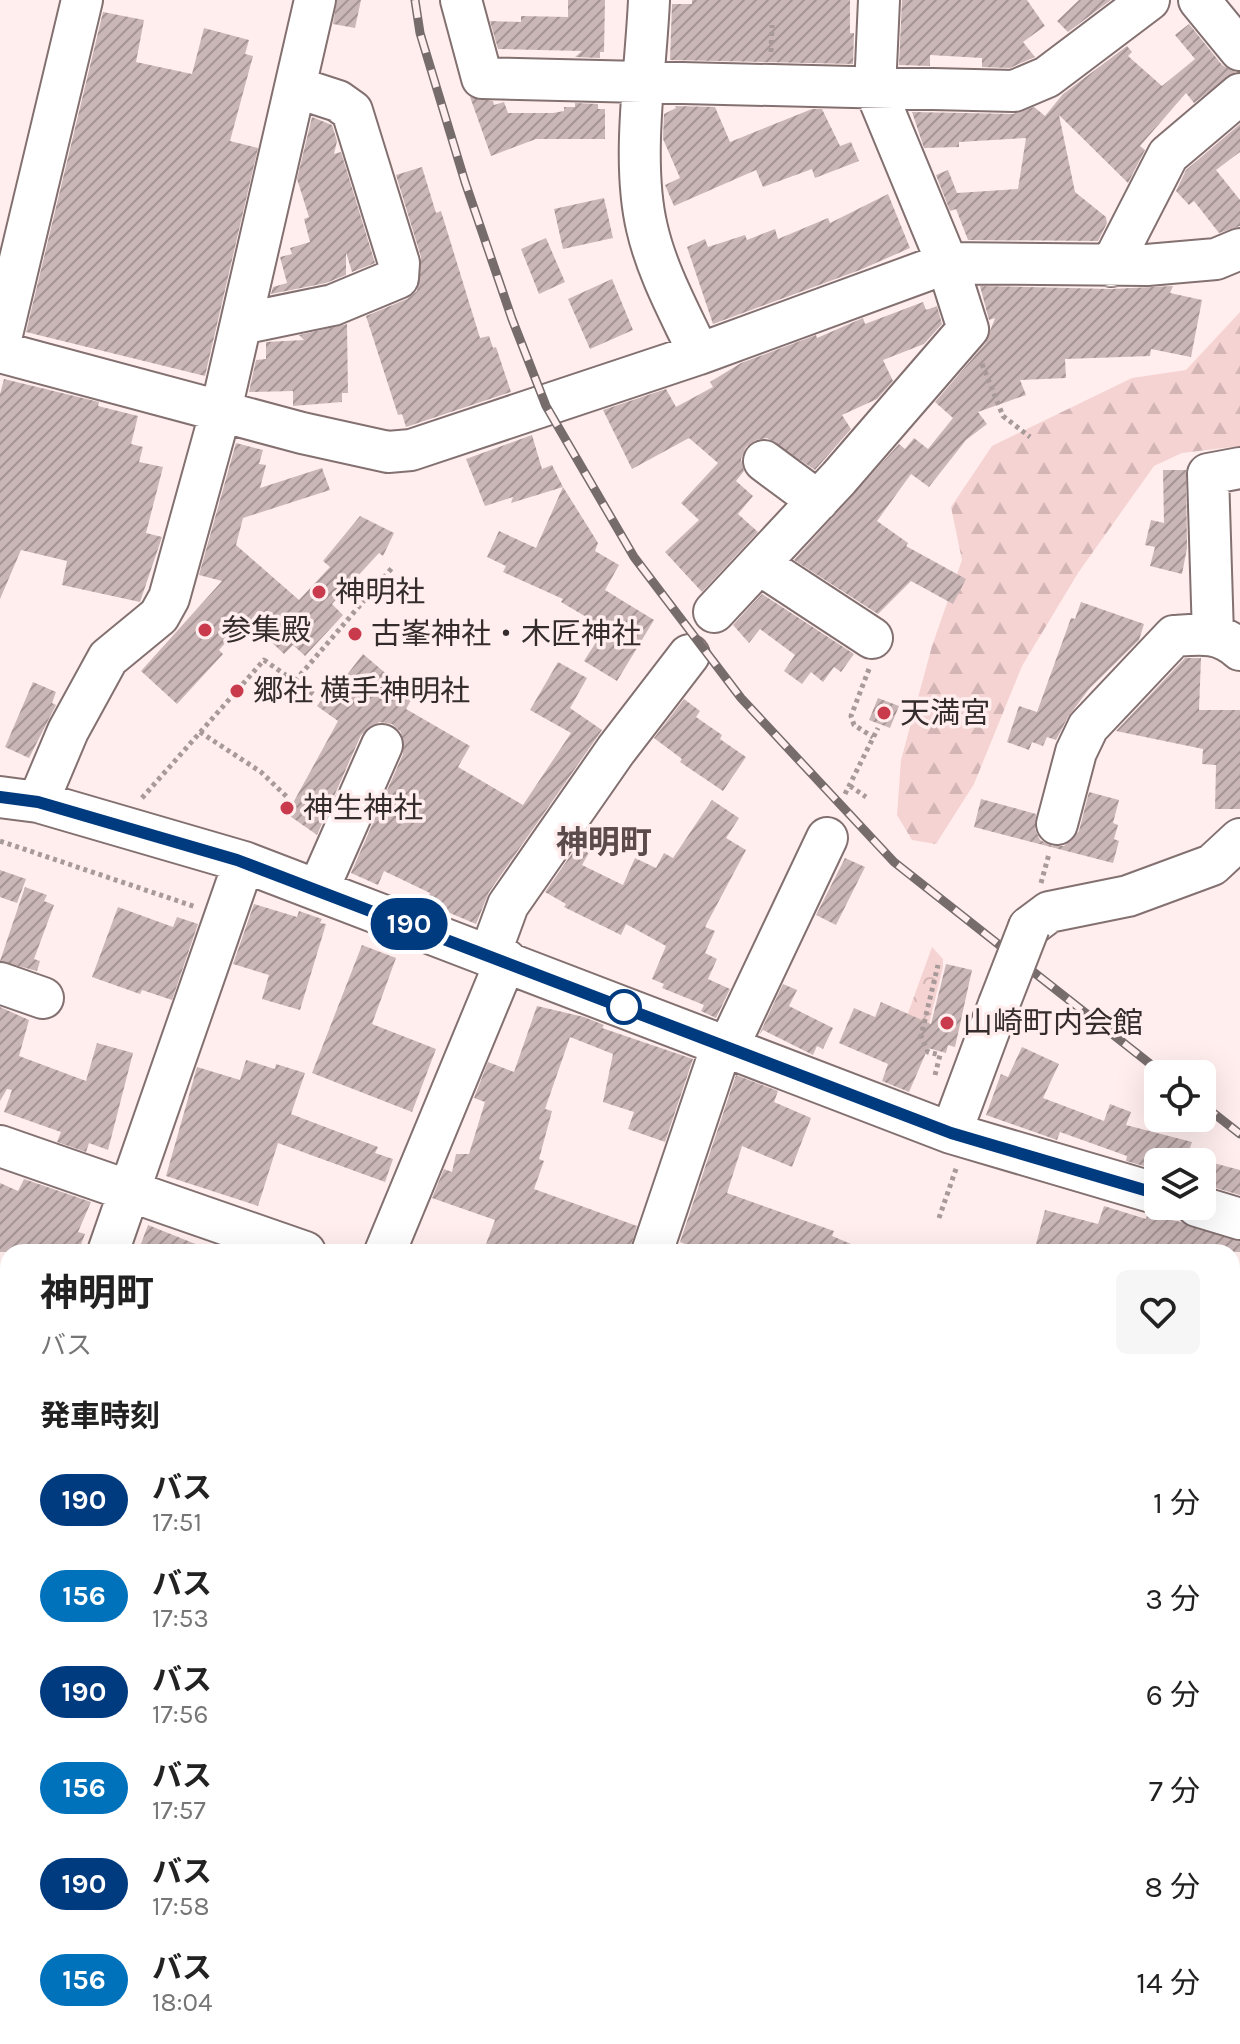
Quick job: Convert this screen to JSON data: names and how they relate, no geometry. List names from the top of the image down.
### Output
{
  "districts": ["神明町"],
  "places": [
    "神明社",
    "参集殿",
    "古峯神社・木匠神社",
    "郷社 横手神明社",
    "天満宮",
    "神生神社",
    "山崎町内会館"
  ],
  "lines": ["bus line 190"],
  "page": {
    "on_map": "190",
    "heading": [
      ["神明町", "バス"],
      "発車時刻"
    ],
    "list": [
      {
        "mark": "190",
        "name": "バス",
        "note": "17:51",
        "value": "1 分"
      },
      {
        "mark": "156",
        "name": "バス",
        "note": "17:53",
        "value": "3 分"
      },
      {
        "mark": "190",
        "name": "バス",
        "note": "17:56",
        "value": "6 分"
      },
      {
        "mark": "156",
        "name": "バス",
        "note": "17:57",
        "value": "7 分"
      },
      {
        "mark": "190",
        "name": "バス",
        "note": "17:58",
        "value": "8 分"
      },
      {
        "mark": "156",
        "name": "バス",
        "note": "18:04",
        "value": "14 分"
      }
    ]
  }
}
